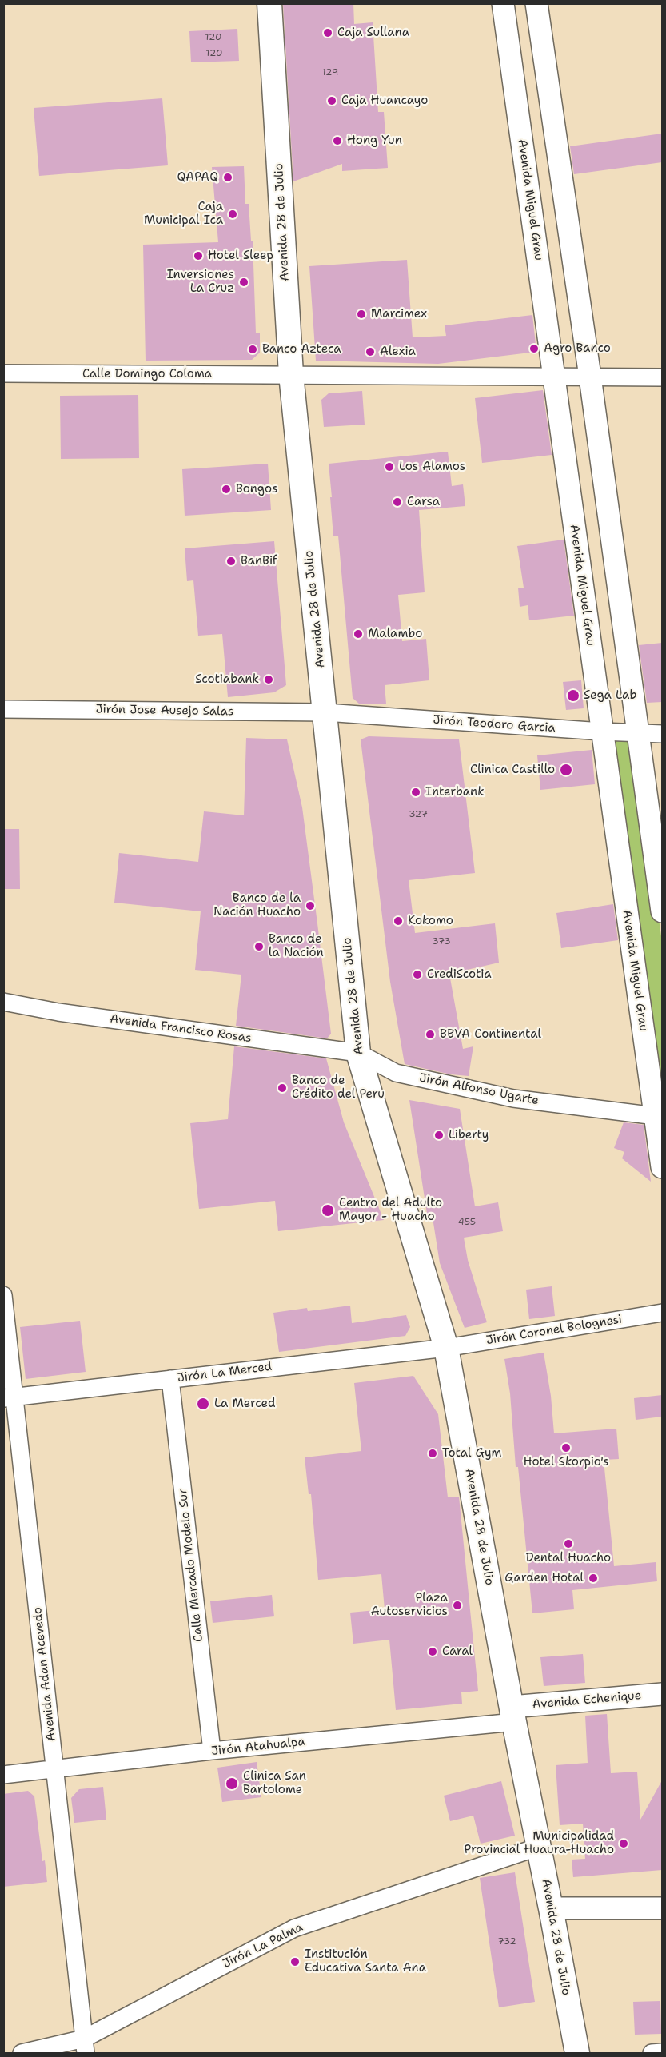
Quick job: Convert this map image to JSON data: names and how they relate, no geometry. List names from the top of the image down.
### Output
{
  "streets": {
    "main road": ["Avenida 28 de Julio"],
    "street": [
      "Avenida Miguel Grau",
      "Calle Domingo Coloma",
      "Jirón Jose Ausejo Salas",
      "Jirón Teodoro Garcia",
      "Avenida Francisco Rosas",
      "Jirón Alfonso Ugarte",
      "Jirón Coronel Bolognesi",
      "Jirón La Merced",
      "Calle Mercado Modelo Sur",
      "Avenida Adan Acevedo",
      "Avenida Echenique",
      "Jirón Atahualpa",
      "Jirón La Palma"
    ]
  },
  "crossings": [
    ["Avenida Miguel Grau", "Calle Domingo Coloma"],
    ["Avenida Miguel Grau", "Jirón Teodoro Garcia"],
    ["Avenida Miguel Grau", "Jirón Alfonso Ugarte"],
    ["Avenida 28 de Julio", "Calle Domingo Coloma"],
    ["Avenida 28 de Julio", "Jirón Jose Ausejo Salas"],
    ["Avenida 28 de Julio", "Jirón Teodoro Garcia"],
    ["Avenida 28 de Julio", "Avenida Francisco Rosas"],
    ["Avenida 28 de Julio", "Jirón Alfonso Ugarte"],
    ["Avenida 28 de Julio", "Jirón Coronel Bolognesi"],
    ["Avenida 28 de Julio", "Jirón La Merced"],
    ["Avenida 28 de Julio", "Avenida Echenique"],
    ["Avenida 28 de Julio", "Jirón Atahualpa"],
    ["Avenida 28 de Julio", "Jirón La Palma"],
    ["Jirón Jose Ausejo Salas", "Jirón Teodoro Garcia"],
    ["Avenida Francisco Rosas", "Jirón Alfonso Ugarte"],
    ["Jirón Coronel Bolognesi", "Jirón La Merced"],
    ["Jirón La Merced", "Calle Mercado Modelo Sur"],
    ["Jirón La Merced", "Avenida Adan Acevedo"],
    ["Calle Mercado Modelo Sur", "Jirón Atahualpa"],
    ["Avenida Adan Acevedo", "Jirón Atahualpa"],
    ["Avenida Adan Acevedo", "Jirón La Palma"],
    ["Avenida Echenique", "Jirón Atahualpa"]
  ],
  "places": [
    "Caja Sullana",
    "Caja Huancayo",
    "Hong Yun",
    "QAPAQ",
    "Caja Municipal Ica",
    "Hotel Sleep",
    "Inversiones La Cruz",
    "Marcimex",
    "Agro Banco",
    "Banco Azteca",
    "Alexia",
    "Los Alamos",
    "Bongos",
    "Carsa",
    "BanBif",
    "Malambo",
    "Scotiabank",
    "Sega Lab",
    "Clinica Castillo",
    "Interbank",
    "Banco de la Nación Huacho",
    "Kokomo",
    "Banco de la Nación",
    "CrediScotia",
    "BBVA Continental",
    "Banco de Crédito del Peru",
    "Liberty",
    "Centro del Adulto Mayor - Huacho",
    "La Merced",
    "Hotel Skorpio's",
    "Total Gym",
    "Dental Huacho",
    "Garden Hotal",
    "Plaza Autoservicios",
    "Caral",
    "Clinica San Bartolome",
    "Municipalidad Provincial Huaura-Huacho",
    "Institución Educativa Santa Ana"
  ],
  "house_numbers": [
    "120",
    "120",
    "129",
    "327",
    "373",
    "455",
    "732"
  ]
}
